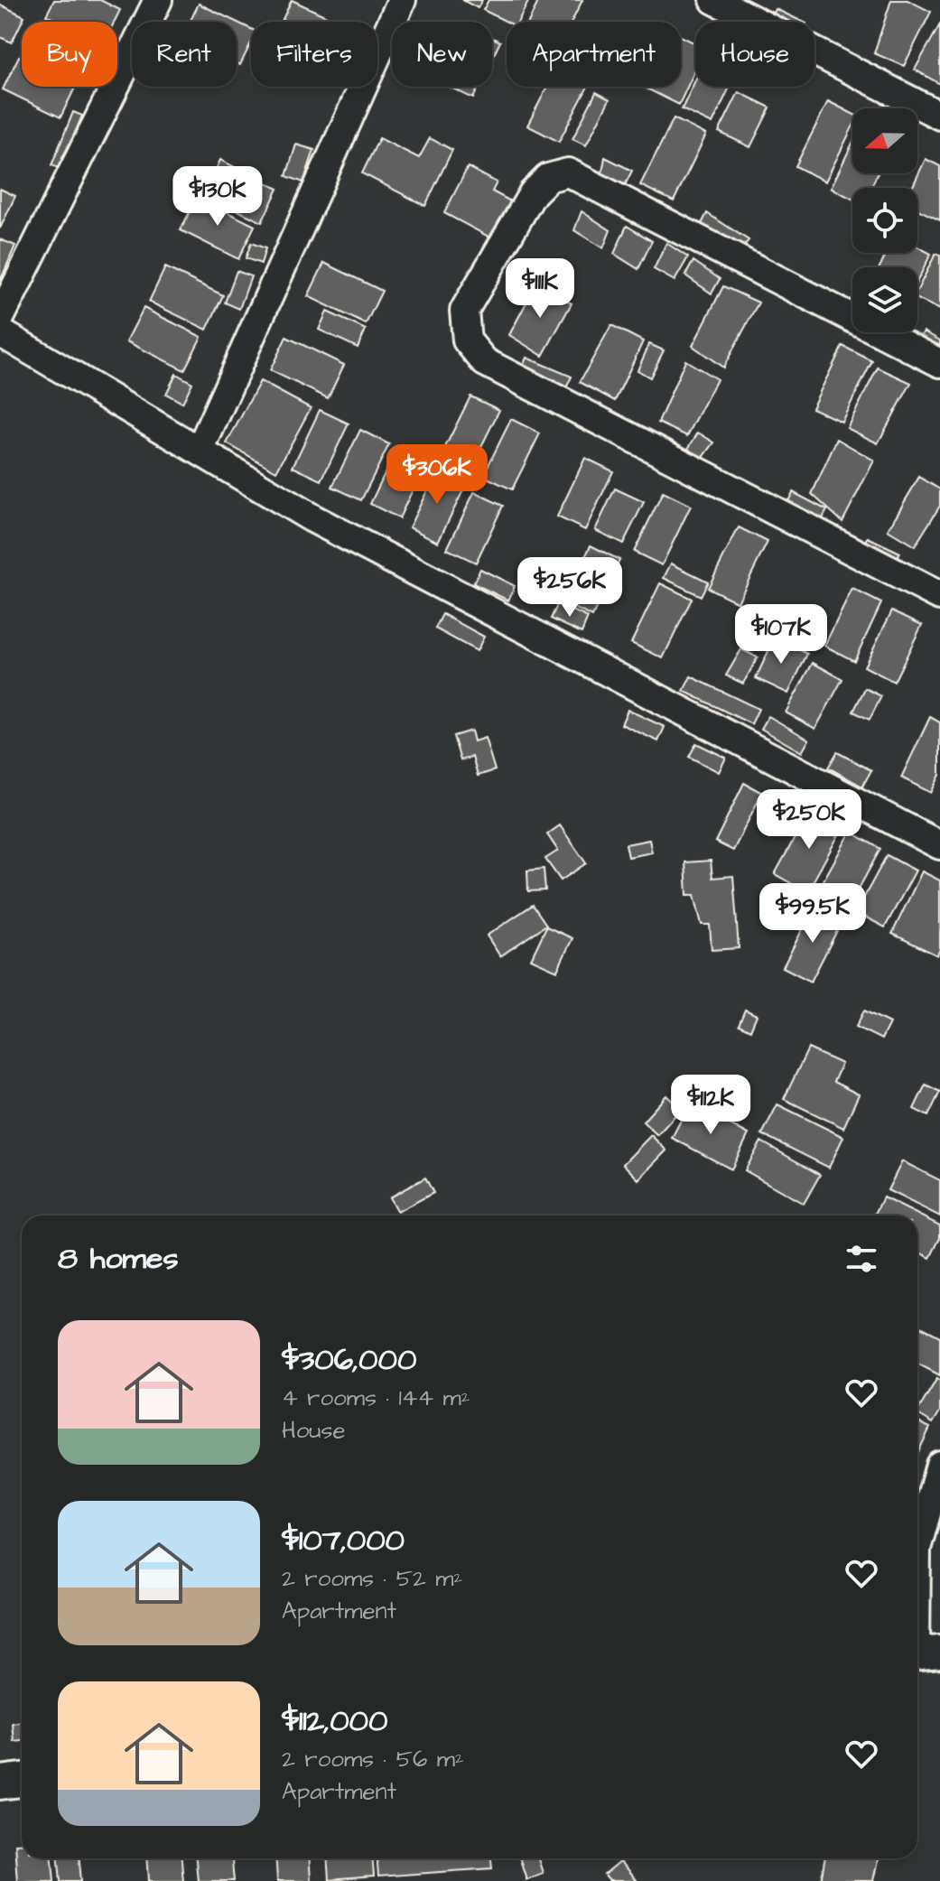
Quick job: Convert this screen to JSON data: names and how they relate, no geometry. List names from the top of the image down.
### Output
{
  "north": "left",
  "page": {
    "chip": [
      "Buy",
      "Rent",
      "Filters",
      "New",
      "Apartment",
      "House"
    ],
    "price": [
      "$130K",
      "$111K",
      "$306K",
      "$256K",
      "$107K",
      "$250K",
      "$99.5K",
      "$112K"
    ],
    "heading": "8 homes",
    "list": [
      {
        "name": "$306,000",
        "note": "4 rooms · 144 m² · House"
      },
      {
        "name": "$107,000",
        "note": "2 rooms · 52 m² · Apartment"
      },
      {
        "name": "$112,000",
        "note": "2 rooms · 56 m² · Apartment"
      }
    ]
  }
}
